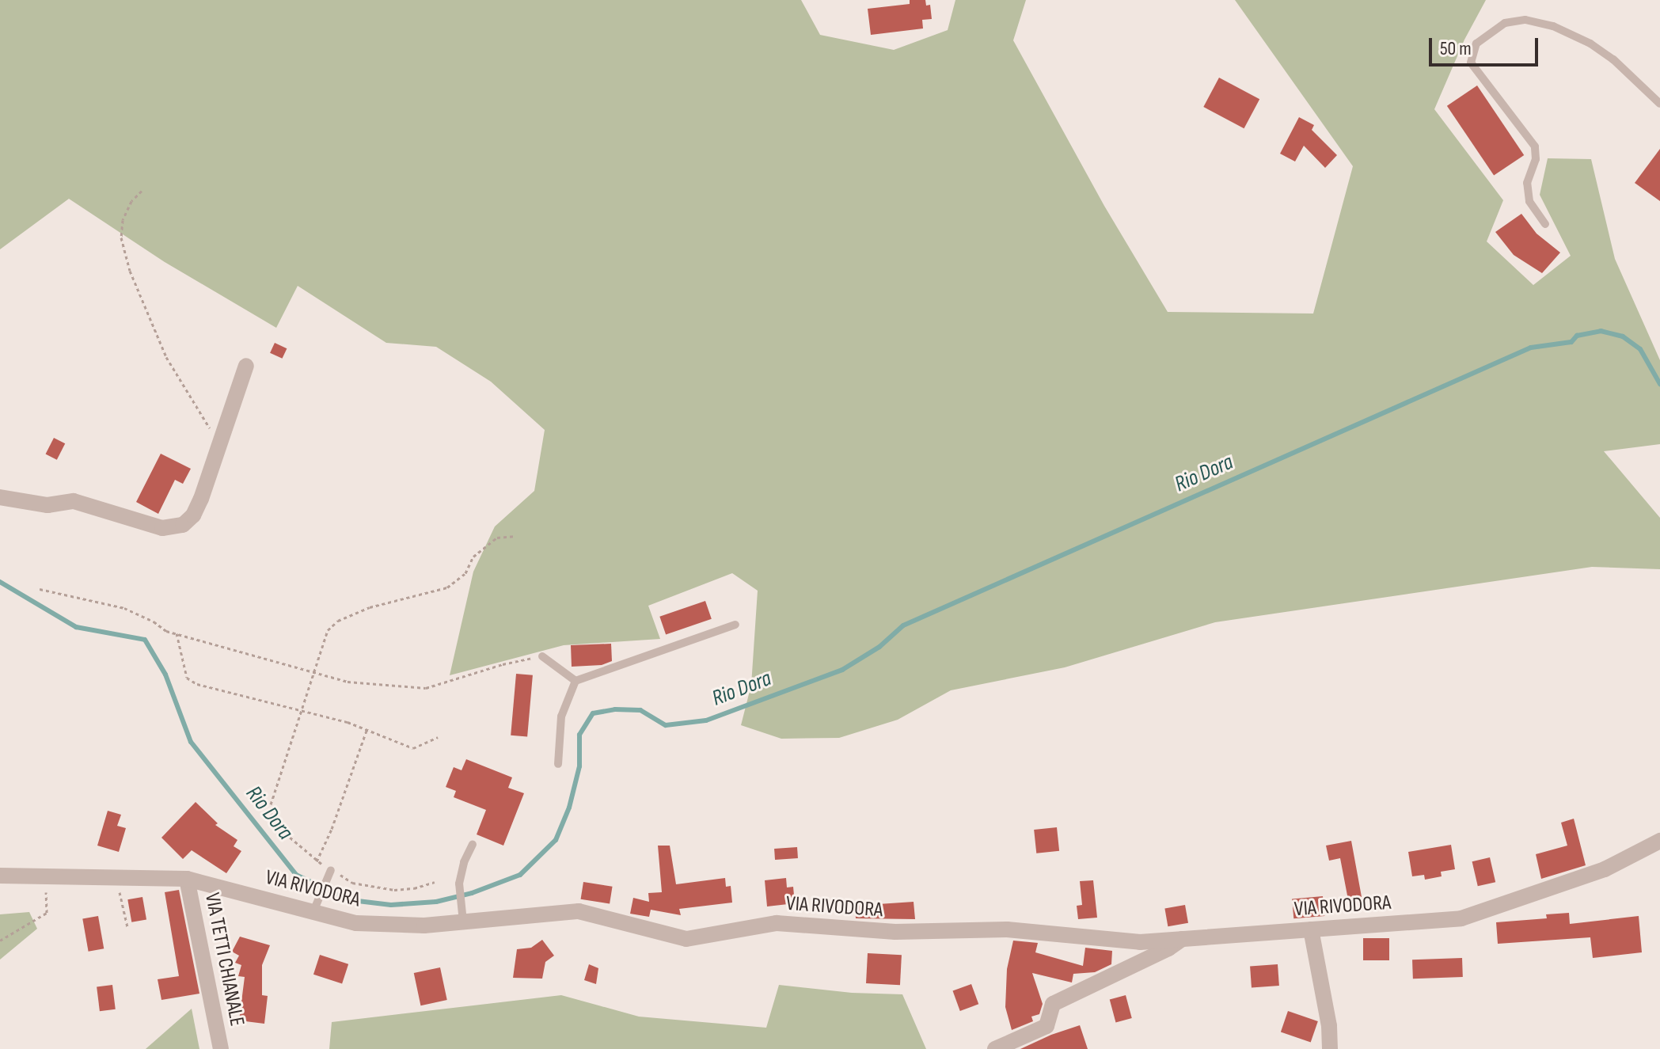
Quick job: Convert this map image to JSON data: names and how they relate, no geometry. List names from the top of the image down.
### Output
{
  "streets": {
    "street": ["VIA RIVODORA", "VIA TETTI CHIANALE"]
  },
  "crossings": [
    ["VIA RIVODORA", "VIA TETTI CHIANALE"]
  ],
  "water": ["Rio Dora"],
  "scale_bar": "50 m"
}
